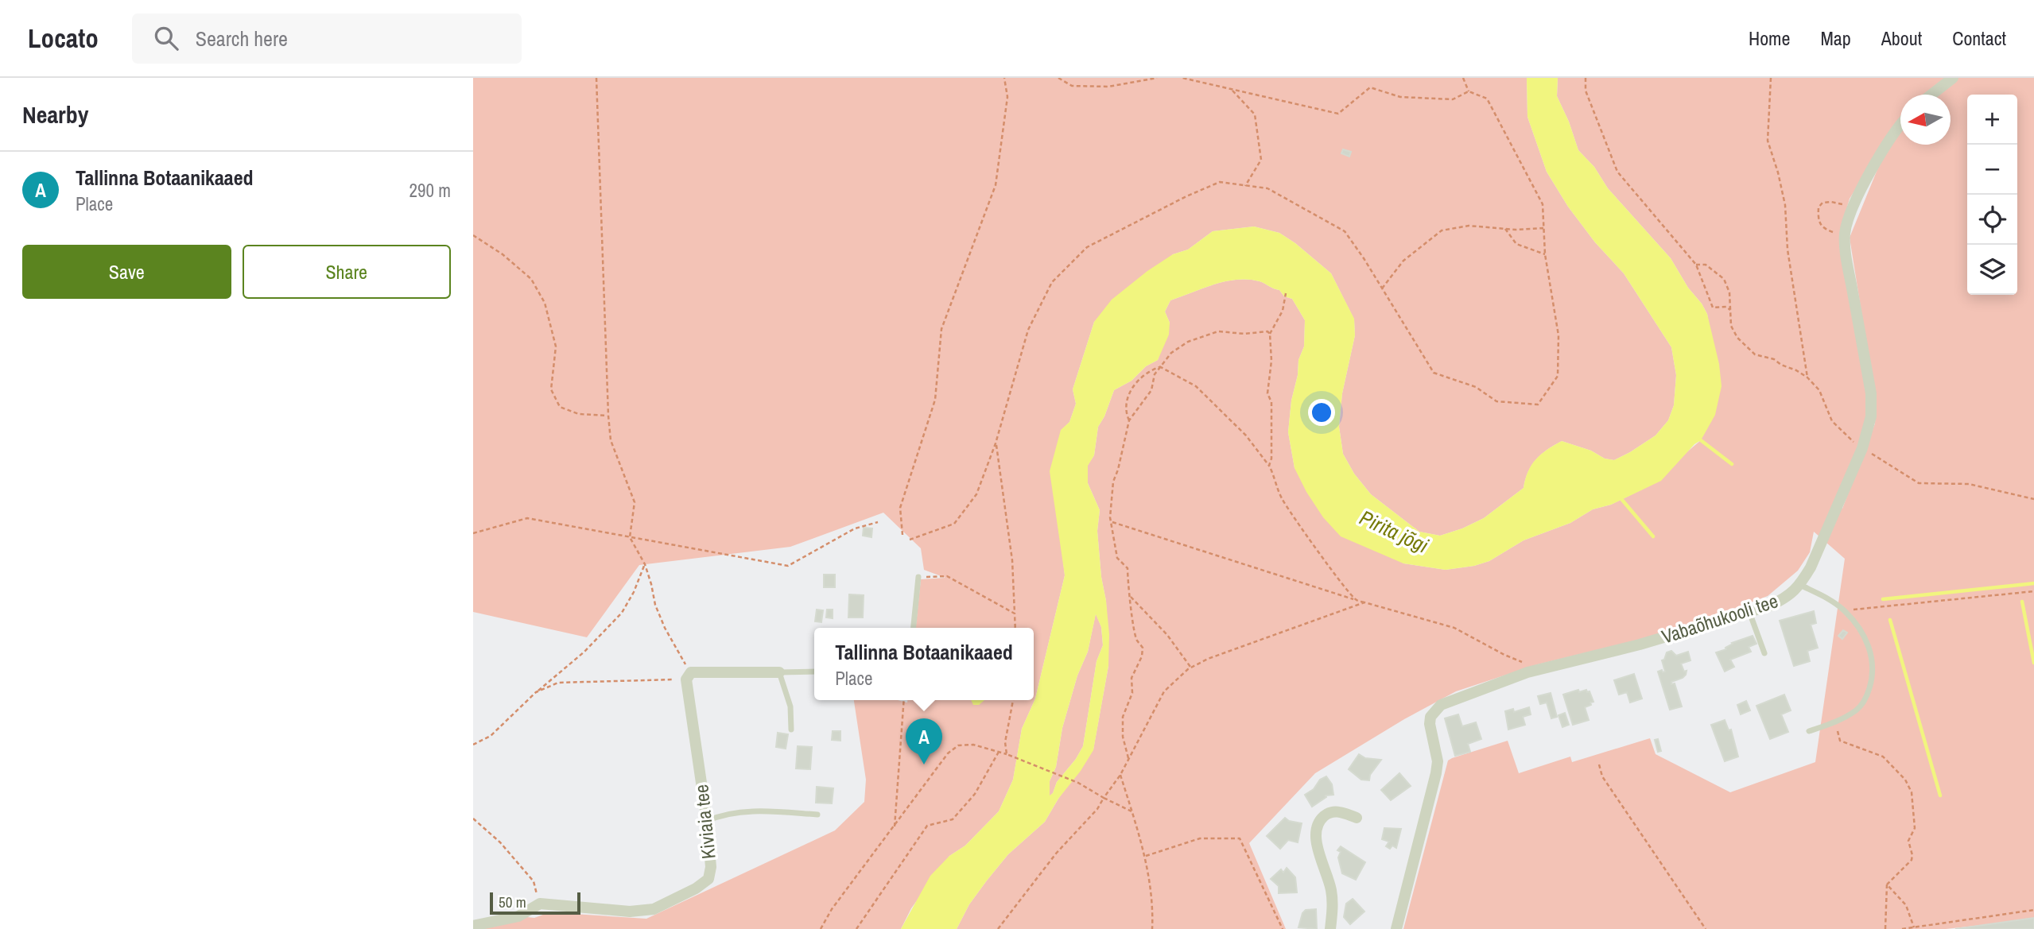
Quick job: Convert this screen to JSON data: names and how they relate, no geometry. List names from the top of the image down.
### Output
{
  "streets": {
    "street": ["Vabaõhukooli tee", "Kiviaia tee"]
  },
  "water": ["Pirita jõgi"],
  "scale_bar": "50 m",
  "north": "left",
  "page": {
    "header": "Locato",
    "search": "Search here",
    "nav": [
      "Home",
      "Map",
      "About",
      "Contact"
    ],
    "heading": "Nearby",
    "map_buttons": ["+", "−"],
    "list": [
      {
        "mark": "A",
        "name": "Tallinna Botaanikaaed",
        "note": "Place",
        "value": "290 m"
      }
    ],
    "buttons": ["Save", "Share"],
    "popup": ["Tallinna Botaanikaaed", "Place"],
    "pins": "A",
    "scale": "50 m"
  }
}
